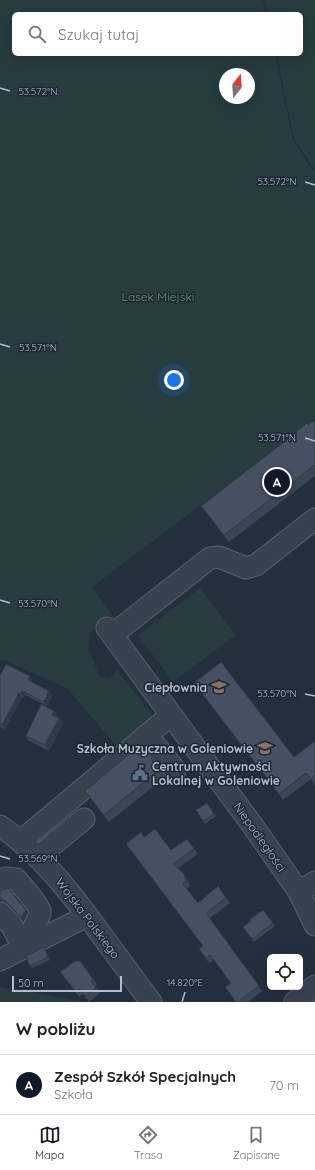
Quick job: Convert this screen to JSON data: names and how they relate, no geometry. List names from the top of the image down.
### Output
{
  "streets": {
    "street": ["Niepodległości", "Wojska Polskiego"]
  },
  "parks": ["Lasek Miejski"],
  "places": {
    "school or university": ["Ciepłownia", "Szkoła Muzyczna w Goleniowie"],
    "public building": ["Centrum Aktywności Lokalnej w Goleniowie"]
  },
  "scale_bar": "50 m",
  "north": "top",
  "page": {
    "search": "Szukaj tutaj",
    "pins": "A",
    "scale": "50 m",
    "heading": "W pobliżu",
    "list": [
      {
        "mark": "A",
        "name": "Zespół Szkół Specjalnych",
        "note": "Szkoła",
        "value": "70 m"
      }
    ],
    "nav": ["Mapa", "Trasa", "Zapisane"]
  },
  "coordinates": [
    "53.572°N",
    "53.571°N",
    "53.570°N",
    "53.569°N",
    "14.820°E"
  ]
}
